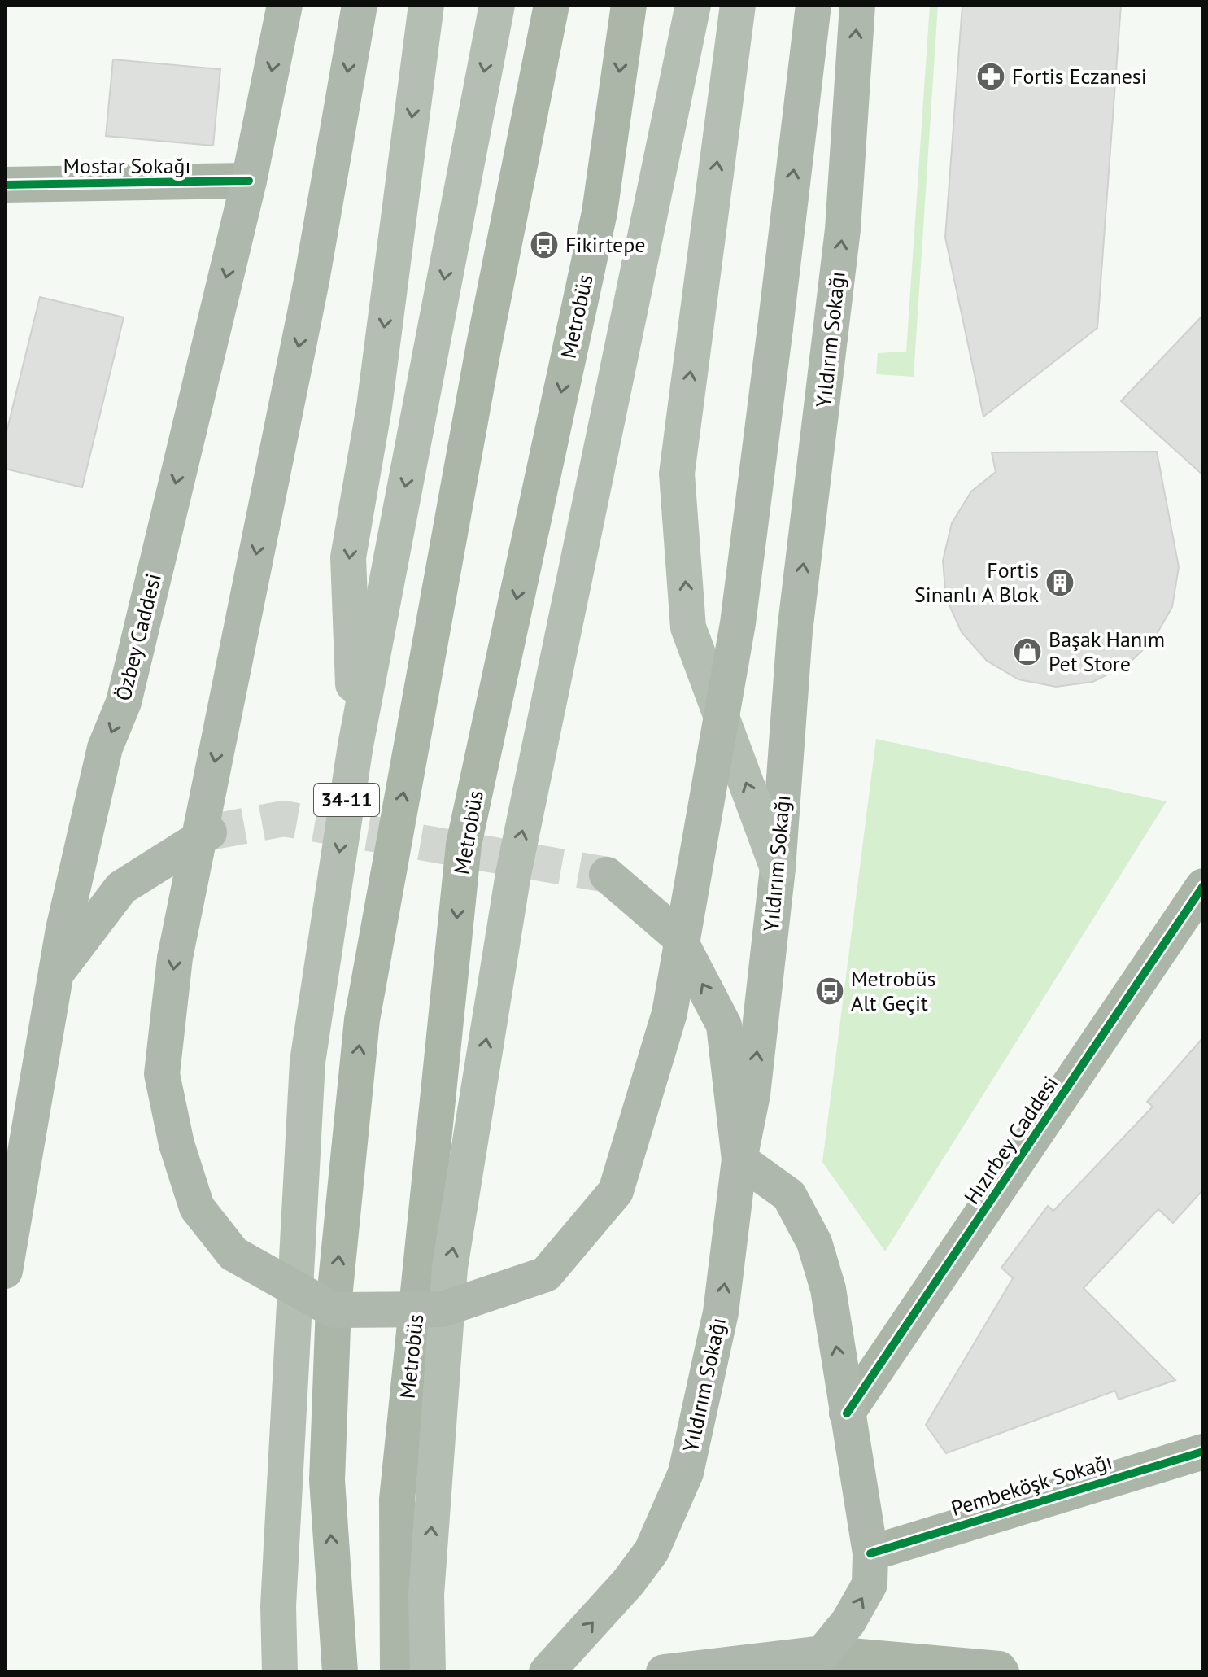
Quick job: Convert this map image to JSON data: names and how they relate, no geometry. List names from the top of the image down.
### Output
{
  "streets": {
    "highway": ["34-11"],
    "main road": ["Yıldırım Sokağı", "Özbey Caddesi"],
    "street": [
      "Mostar Sokağı",
      "Metrobüs",
      "Hızırbey Caddesi",
      "Pembeköşk Sokağı"
    ]
  },
  "crossings": [
    ["Mostar Sokağı", "Özbey Caddesi"]
  ],
  "one_way": ["Yıldırım Sokağı", "Özbey Caddesi"],
  "places": {
    "pharmacy": ["Fortis Eczanesi"],
    "bus stop": ["Fikirtepe", "Metrobüs Alt Geçit"],
    "building": ["Fortis Sinanlı A Blok"],
    "shop": ["Başak Hanım Pet Store"]
  }
}
